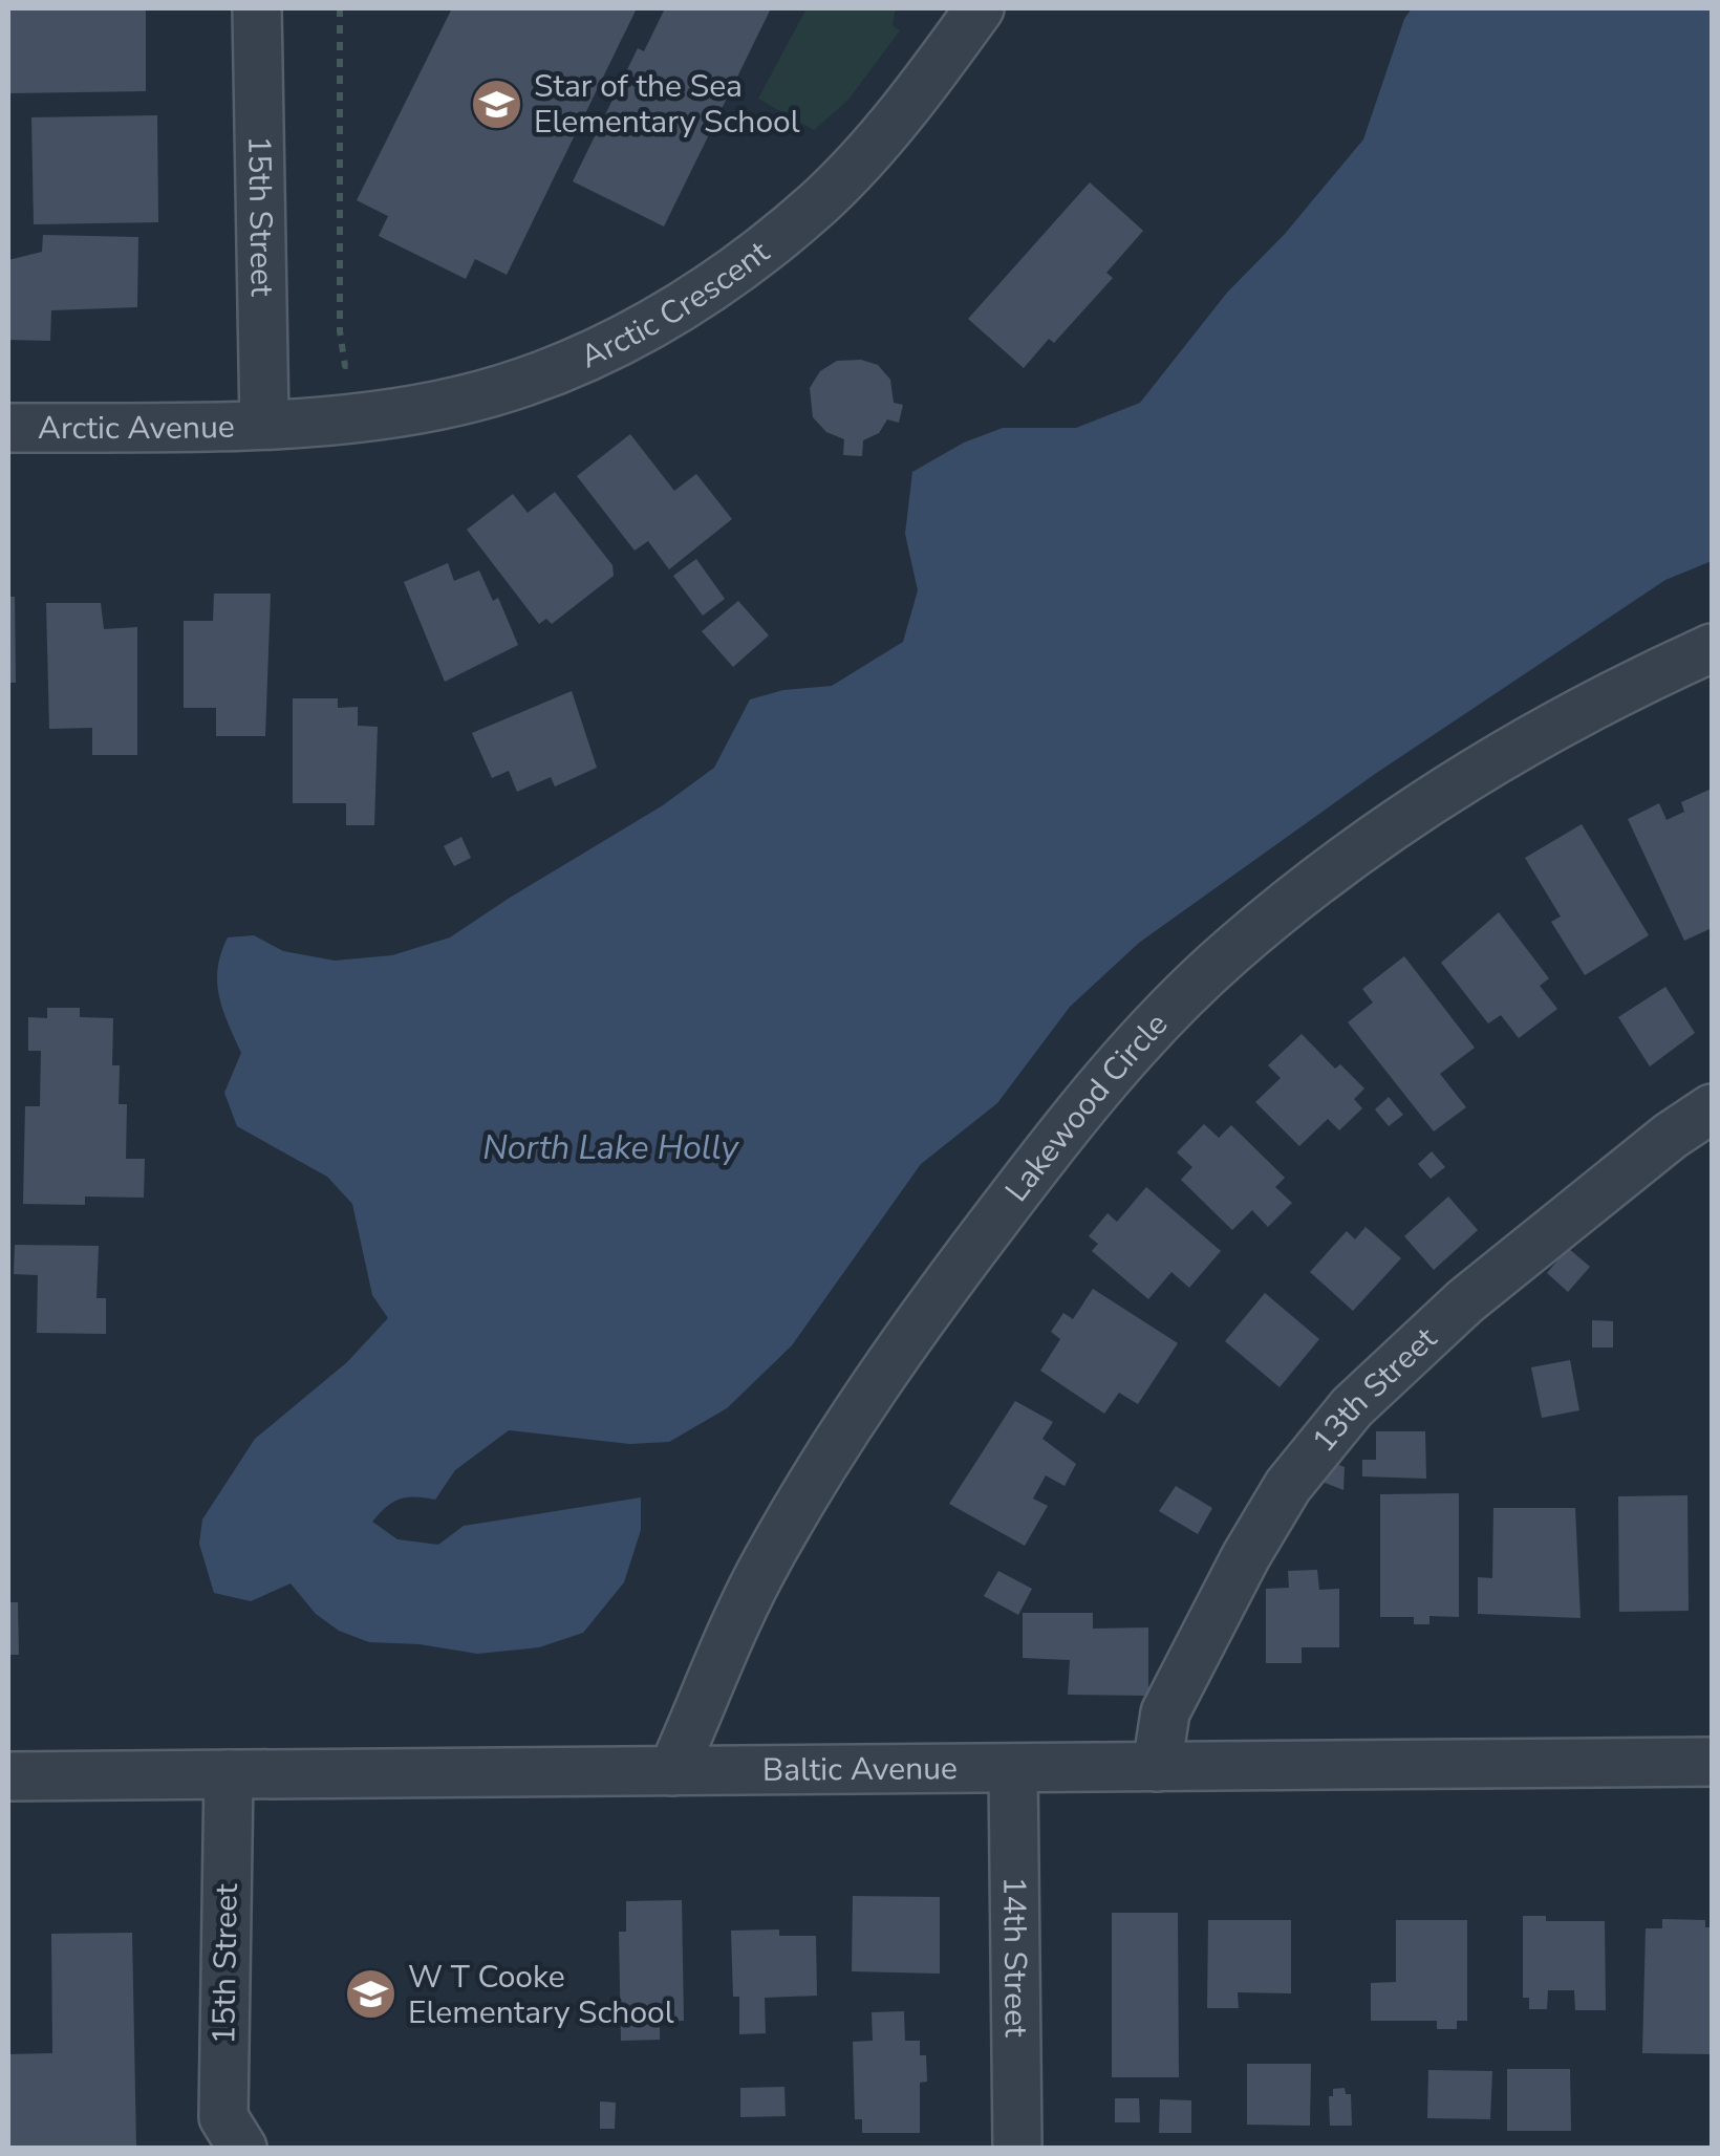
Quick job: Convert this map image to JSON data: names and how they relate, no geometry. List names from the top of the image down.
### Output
{
  "streets": {
    "street": [
      "15th Street",
      "Arctic Crescent",
      "Arctic Avenue",
      "Lakewood Circle",
      "13th Street",
      "Baltic Avenue",
      "14th Street"
    ]
  },
  "crossings": [
    ["15th Street", "Arctic Crescent"],
    ["15th Street", "Arctic Avenue"],
    ["15th Street", "Baltic Avenue"],
    ["Arctic Crescent", "Arctic Avenue"],
    ["Lakewood Circle", "Baltic Avenue"],
    ["13th Street", "Baltic Avenue"],
    ["Baltic Avenue", "14th Street"]
  ],
  "water": ["North Lake Holly"],
  "places": {
    "school or university": ["Star of the Sea Elementary School", "W T Cooke Elementary School"]
  }
}
